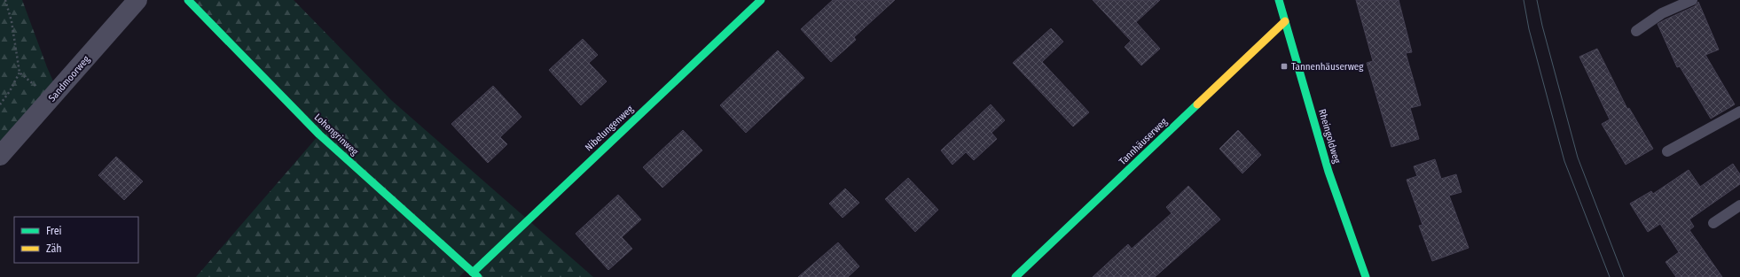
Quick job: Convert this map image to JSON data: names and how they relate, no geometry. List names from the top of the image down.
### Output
{
  "streets": {
    "street": [
      "Sandmoorweg",
      "Nibelungenweg",
      "Lohengrinweg",
      "Rheingoldweg",
      "Tannhäuserweg"
    ]
  },
  "crossings": [
    ["Nibelungenweg", "Lohengrinweg"],
    ["Rheingoldweg", "Tannhäuserweg"]
  ],
  "places": {
    "transit": ["Tannenhäuserweg"]
  },
  "legend": ["Frei", "Zäh"]
}
